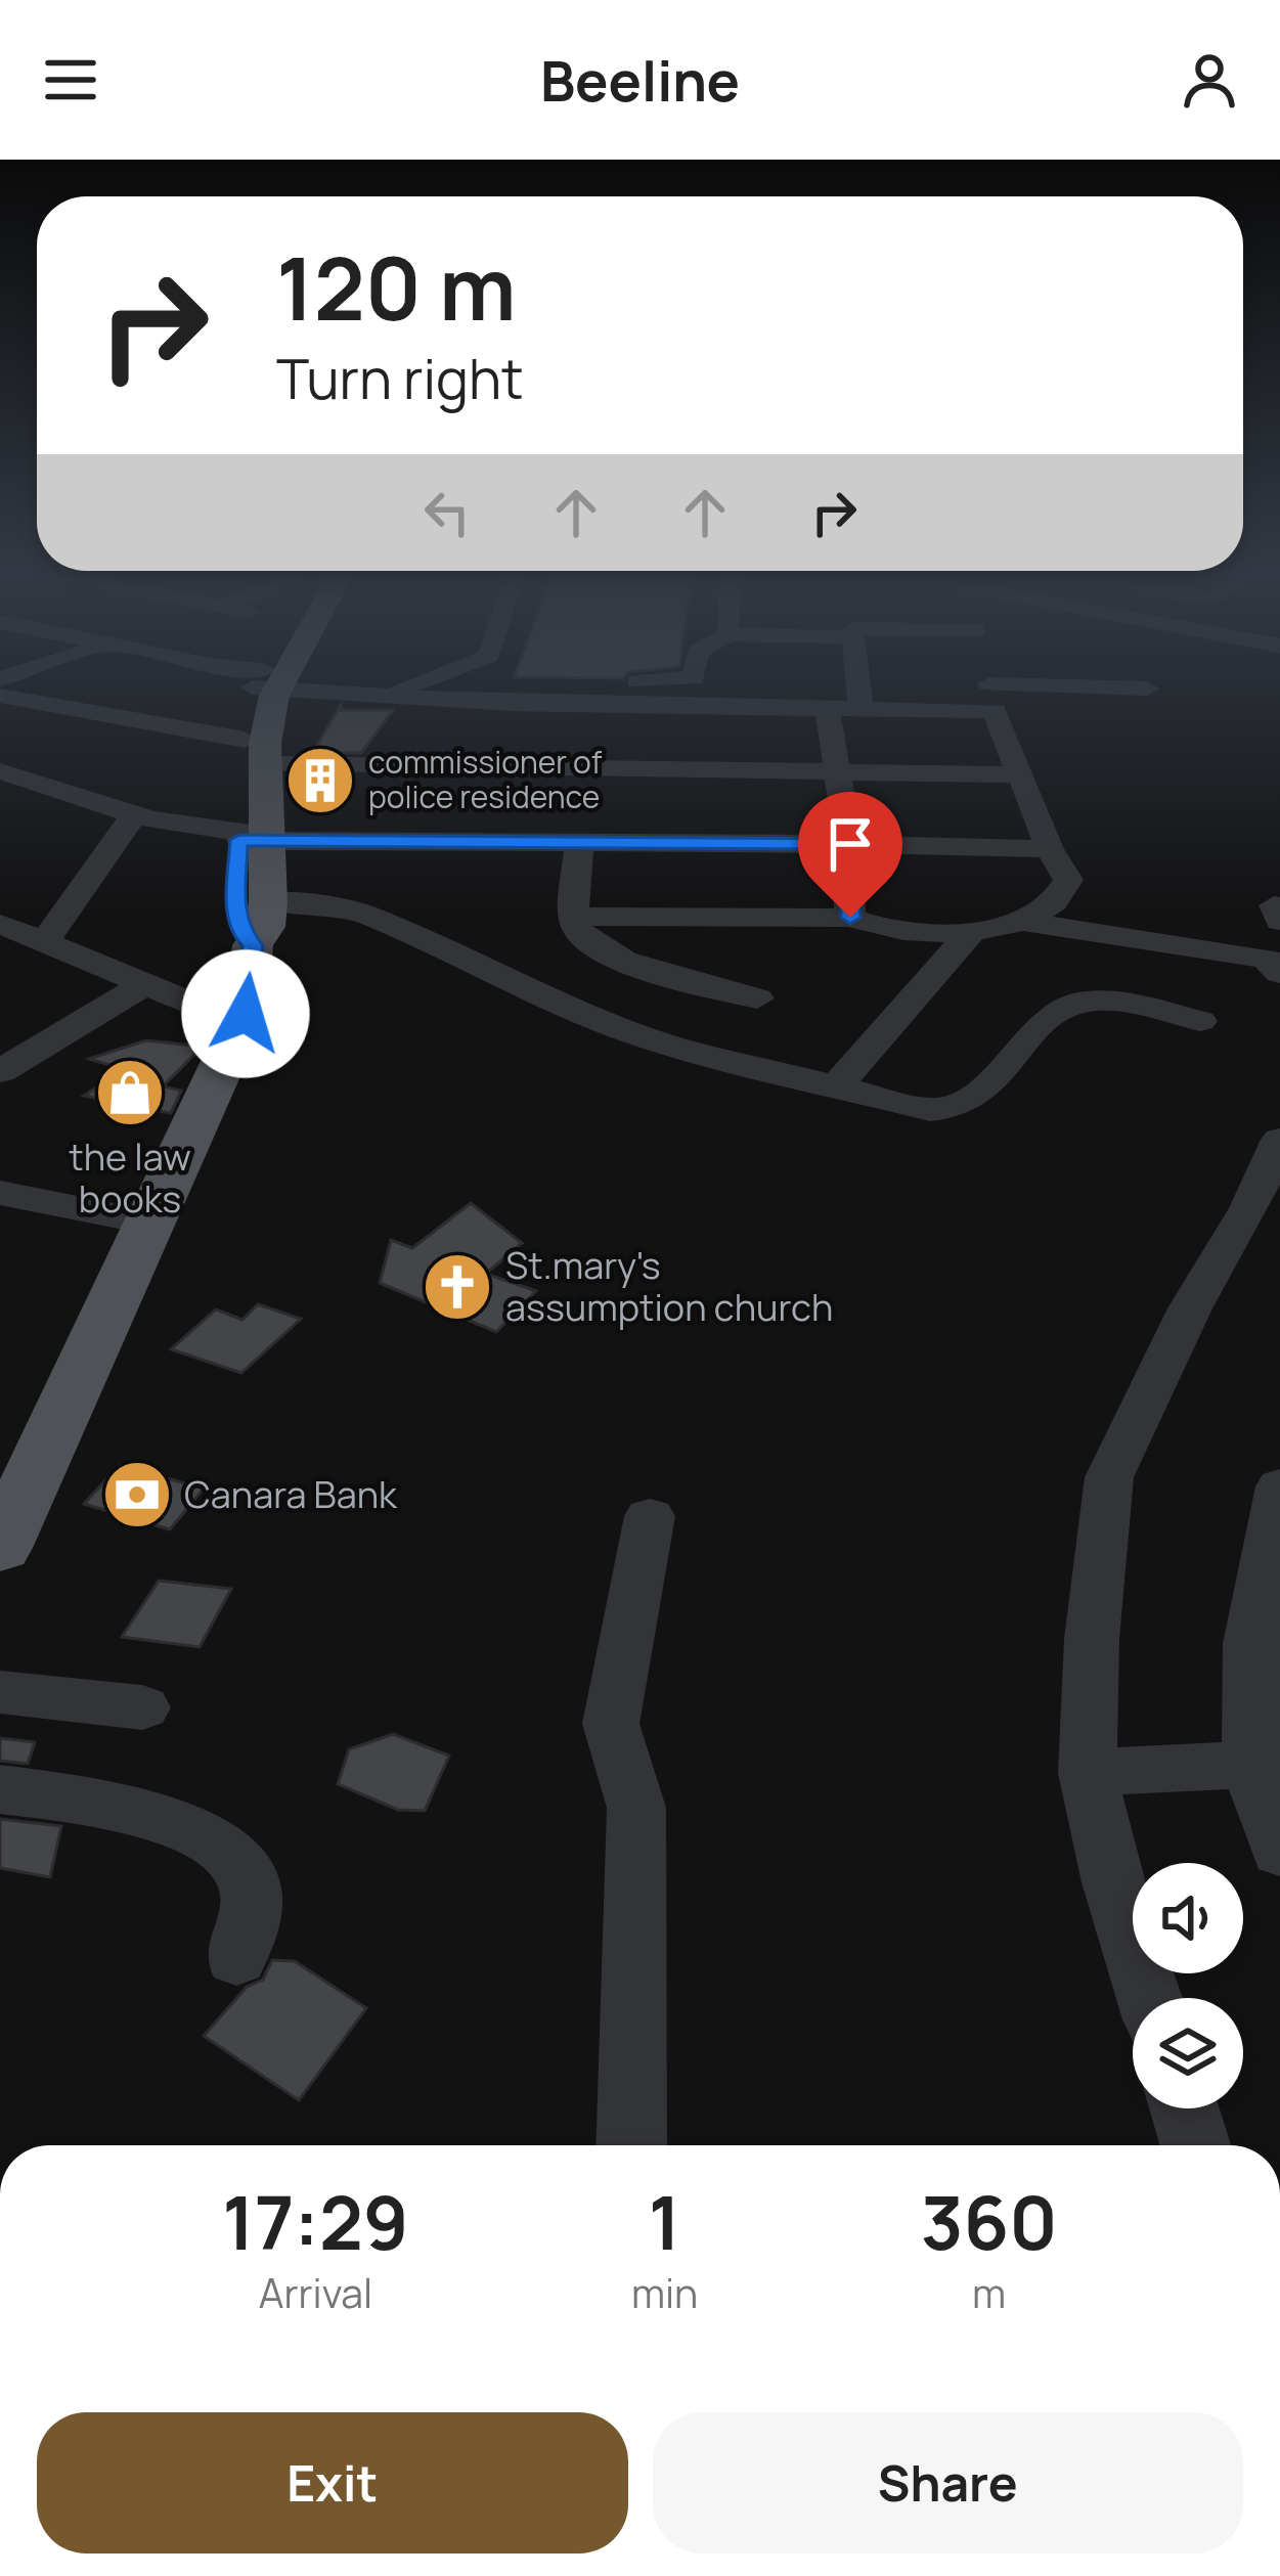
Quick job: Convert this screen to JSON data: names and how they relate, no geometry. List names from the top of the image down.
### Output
{
  "places": {
    "building": ["commissioner of police residence"],
    "shop": ["the law books"],
    "church": ["St.mary's assumption church"],
    "bank": ["Canara Bank"]
  },
  "page": {
    "header": "Beeline",
    "turn": ["120 m", "Turn right"],
    "eta": [
      "17:29",
      "Arrival",
      "1",
      "min",
      "360",
      "m"
    ],
    "buttons": ["Exit", "Share"]
  }
}
